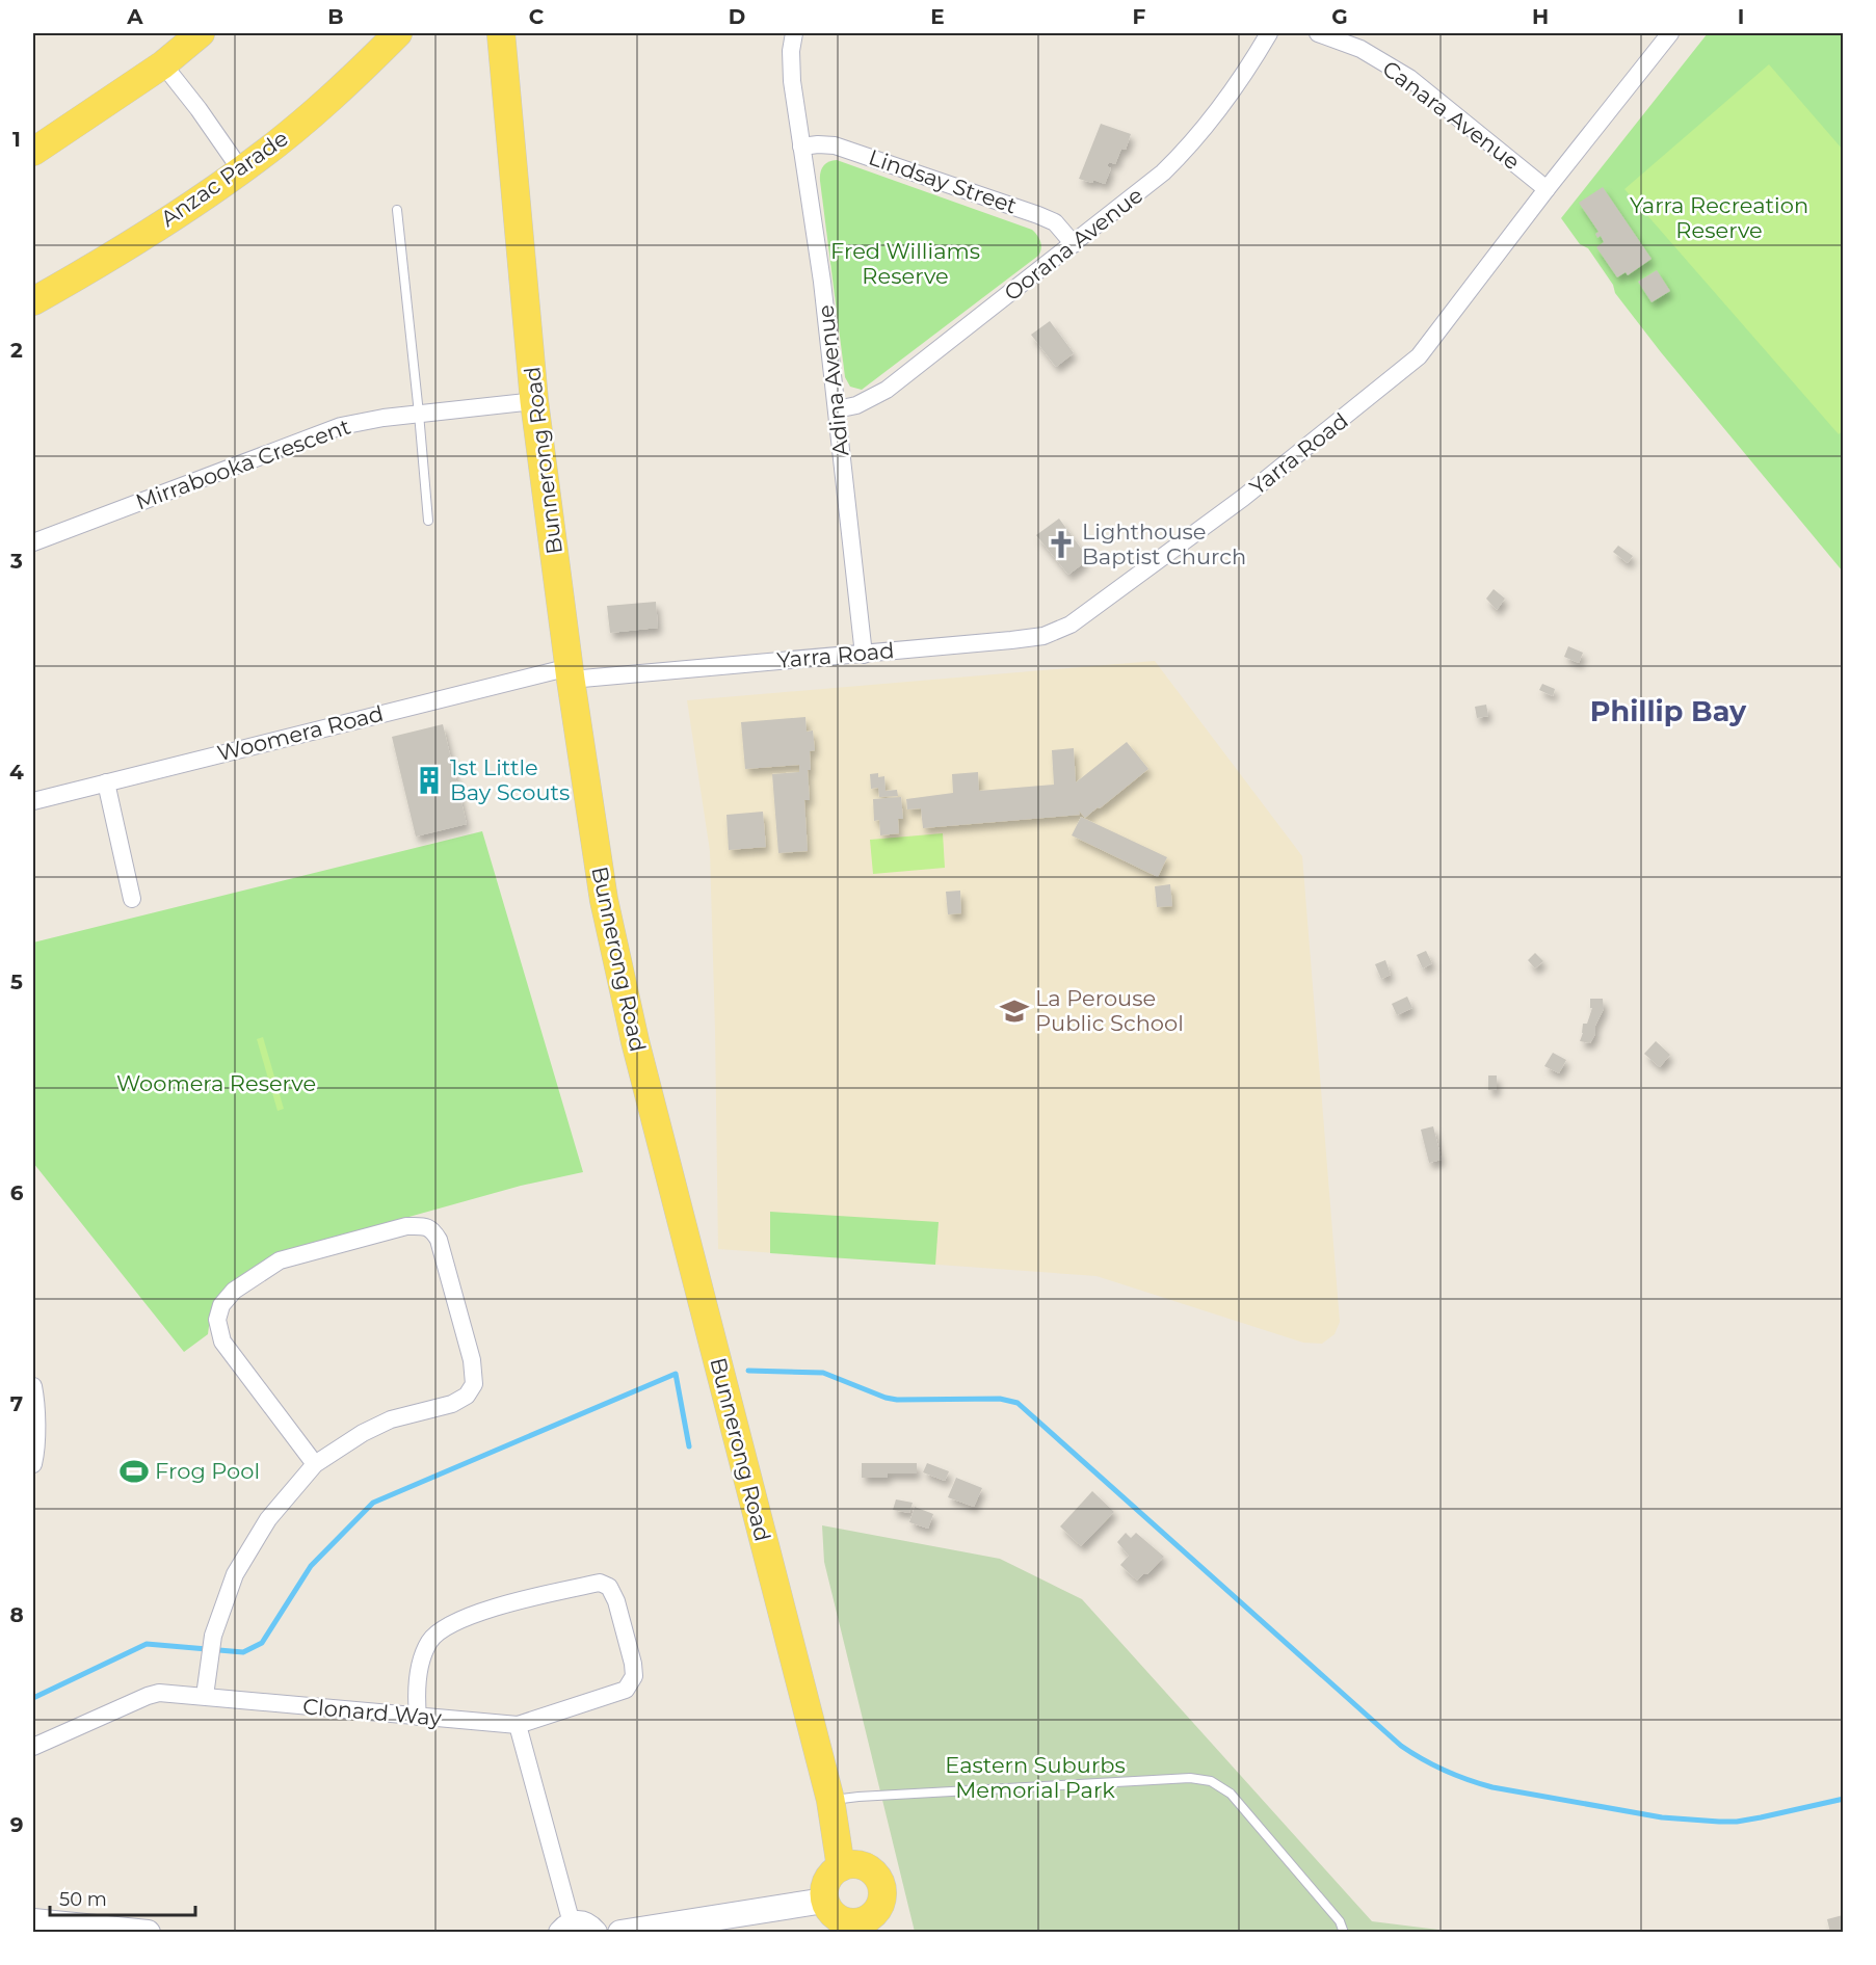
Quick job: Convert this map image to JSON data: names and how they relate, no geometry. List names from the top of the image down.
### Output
{
  "streets": {
    "main road": ["Anzac Parade", "Bunnerong Road"],
    "street": [
      "Canara Avenue",
      "Lindsay Street",
      "Oorana Avenue",
      "Adina Avenue",
      "Yarra Road",
      "Mirrabooka Crescent",
      "Woomera Road",
      "Clonard Way"
    ]
  },
  "crossings": [
    ["Canara Avenue", "Yarra Road"],
    ["Lindsay Street", "Oorana Avenue"],
    ["Lindsay Street", "Adina Avenue"],
    ["Oorana Avenue", "Adina Avenue"],
    ["Adina Avenue", "Yarra Road"],
    ["Yarra Road", "Bunnerong Road"],
    ["Yarra Road", "Woomera Road"],
    ["Bunnerong Road", "Mirrabooka Crescent"],
    ["Bunnerong Road", "Woomera Road"]
  ],
  "districts": ["Phillip Bay"],
  "parks": [
    "Yarra Recreation Reserve",
    "Fred Williams Reserve",
    "Woomera Reserve",
    "Eastern Suburbs Memorial Park"
  ],
  "places": {
    "church": ["Lighthouse Baptist Church"],
    "building": ["1st Little Bay Scouts"],
    "school or university": ["La Perouse Public School"],
    "sports": ["Frog Pool"]
  },
  "scale_bar": "50 m",
  "grid": {
    "columns": [
      "A",
      "B",
      "C",
      "D",
      "E",
      "F",
      "G",
      "H",
      "I"
    ],
    "rows": [
      "1",
      "2",
      "3",
      "4",
      "5",
      "6",
      "7",
      "8",
      "9"
    ]
  }
}
